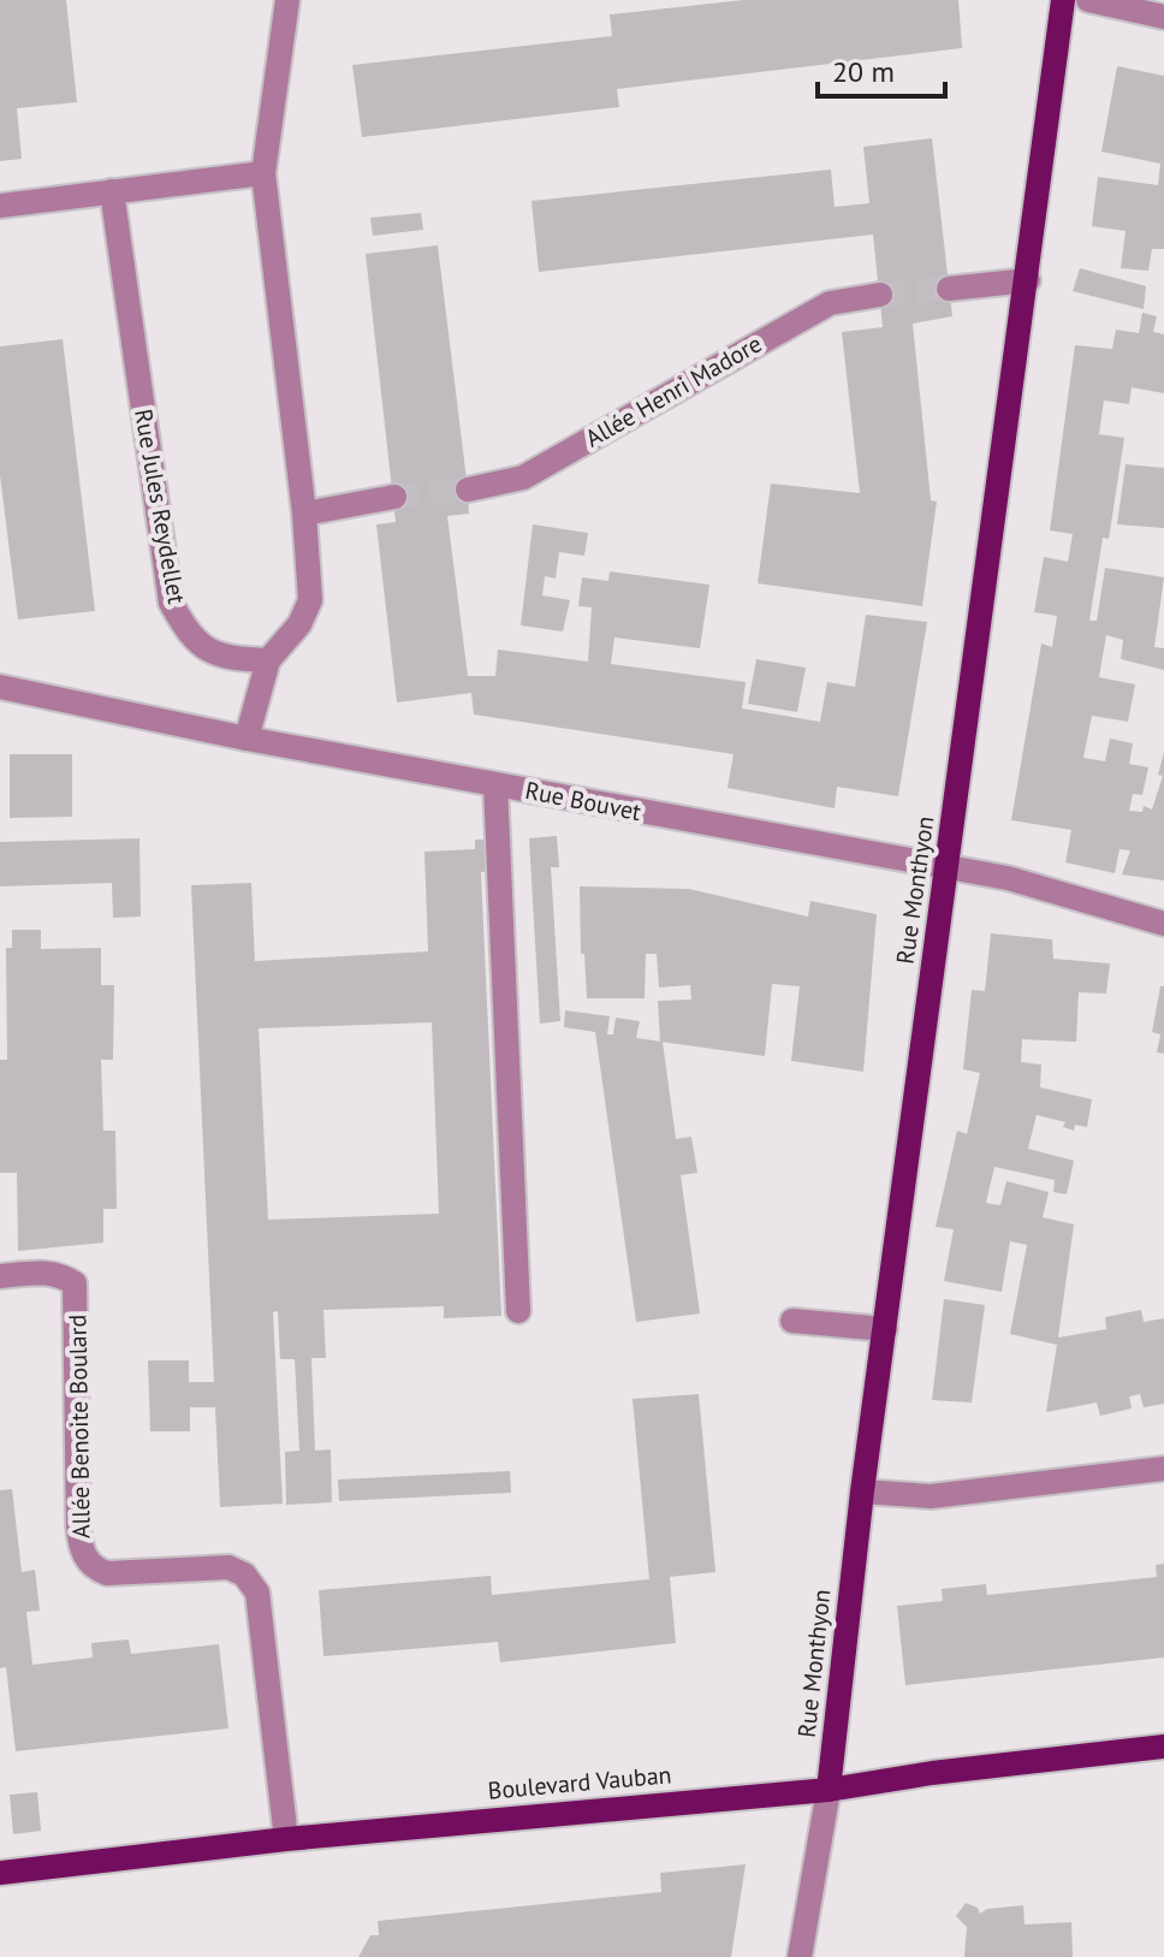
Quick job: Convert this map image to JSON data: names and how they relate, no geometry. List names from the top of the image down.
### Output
{
  "streets": {
    "main road": ["Rue Monthyon", "Boulevard Vauban"],
    "street": [
      "Allée Henri Madore",
      "Rue Jules Reydellet",
      "Rue Bouvet",
      "Allée Benoite Boulard"
    ]
  },
  "crossings": [
    ["Rue Bouvet", "Rue Monthyon"],
    ["Rue Monthyon", "Boulevard Vauban"],
    ["Allée Benoite Boulard", "Boulevard Vauban"]
  ],
  "scale_bar": "20 m"
}
